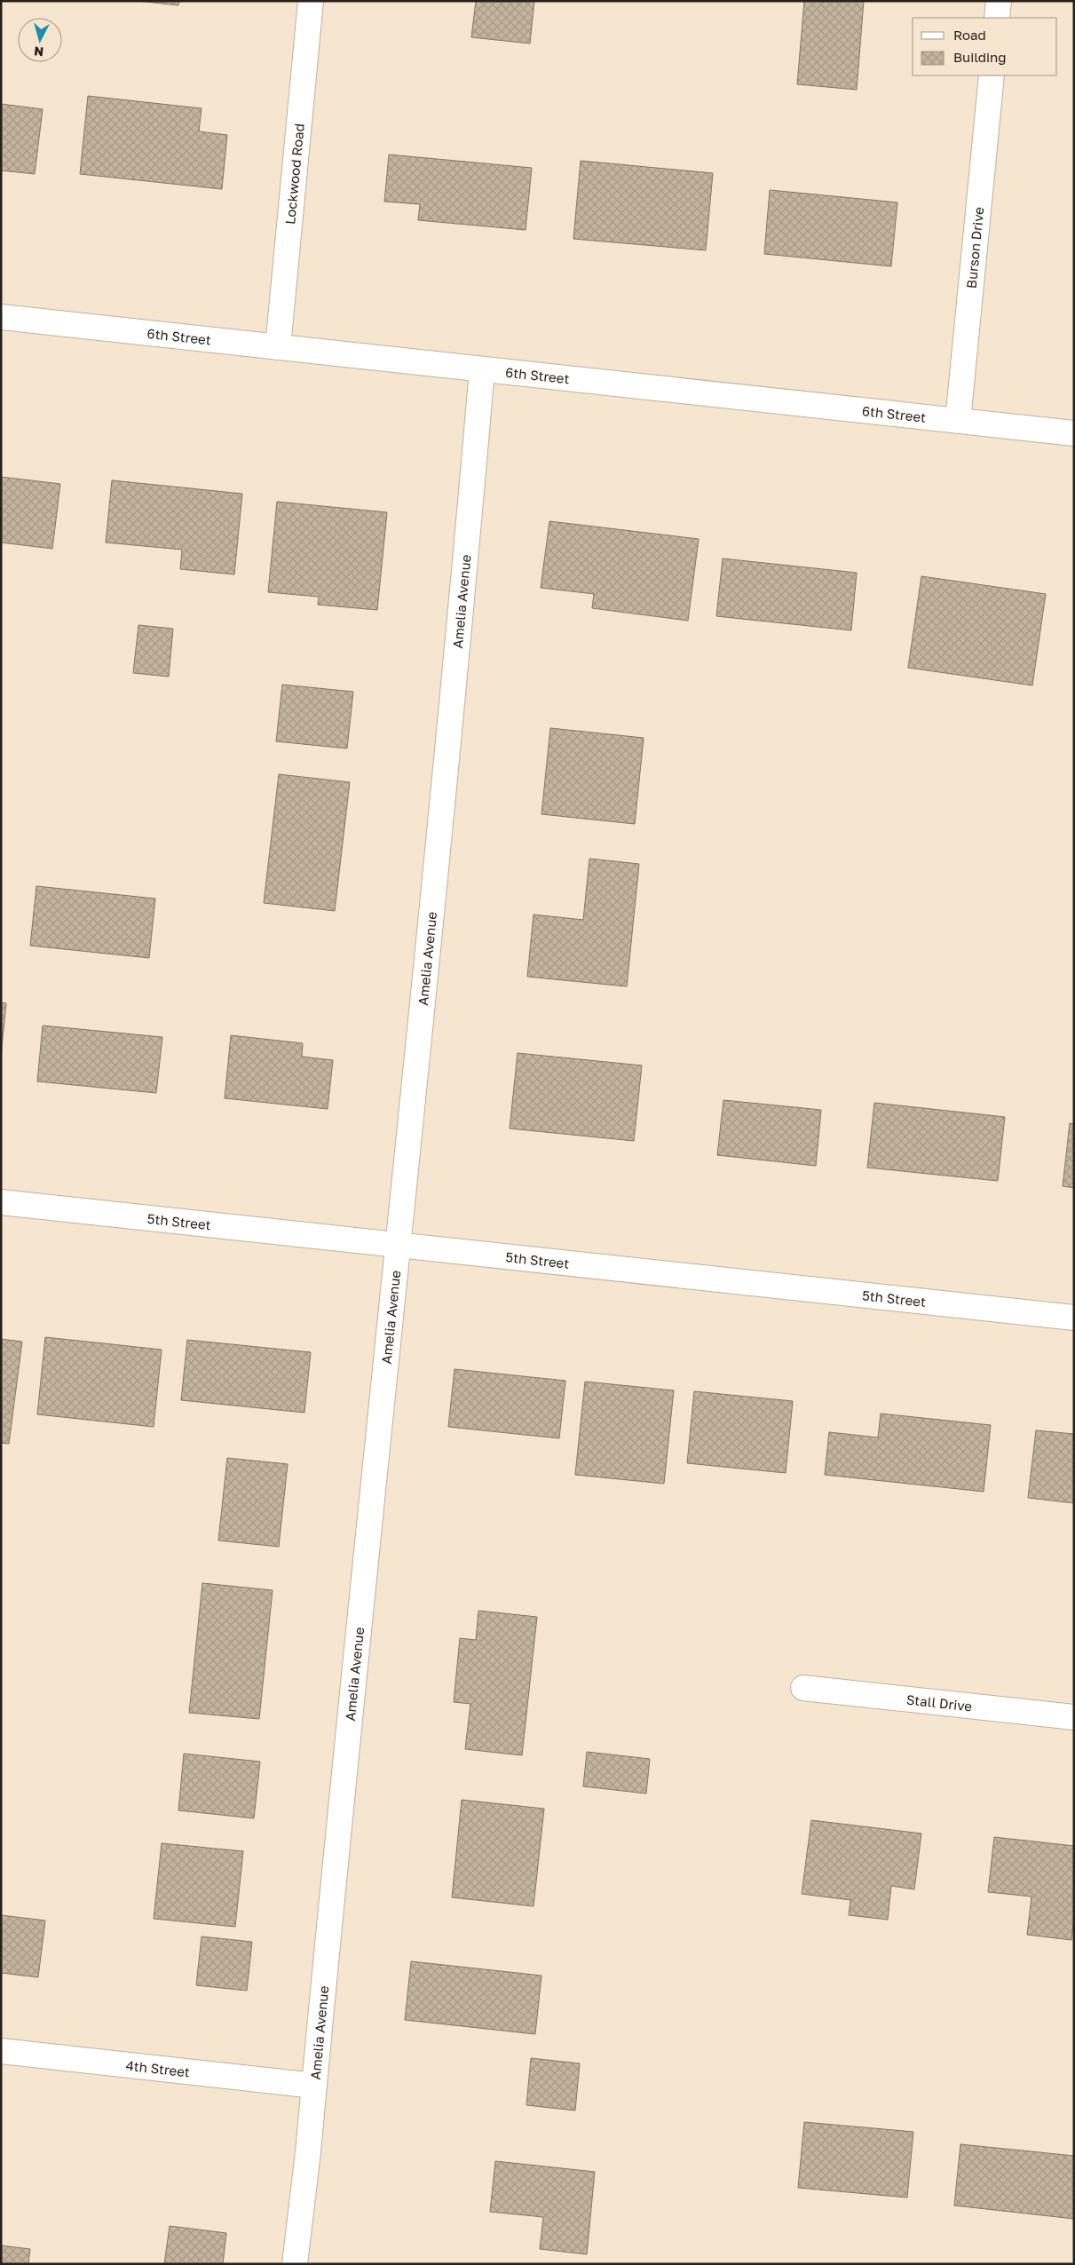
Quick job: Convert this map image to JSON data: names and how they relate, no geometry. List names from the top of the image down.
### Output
{
  "streets": {
    "street": [
      "Lockwood Road",
      "Burson Drive",
      "6th Street",
      "Amelia Avenue",
      "5th Street",
      "Stall Drive",
      "4th Street"
    ]
  },
  "crossings": [
    ["Lockwood Road", "6th Street"],
    ["Burson Drive", "6th Street"],
    ["6th Street", "Amelia Avenue"],
    ["Amelia Avenue", "5th Street"],
    ["Amelia Avenue", "4th Street"]
  ],
  "legend": ["Road", "Building"],
  "north": "bottom"
}
